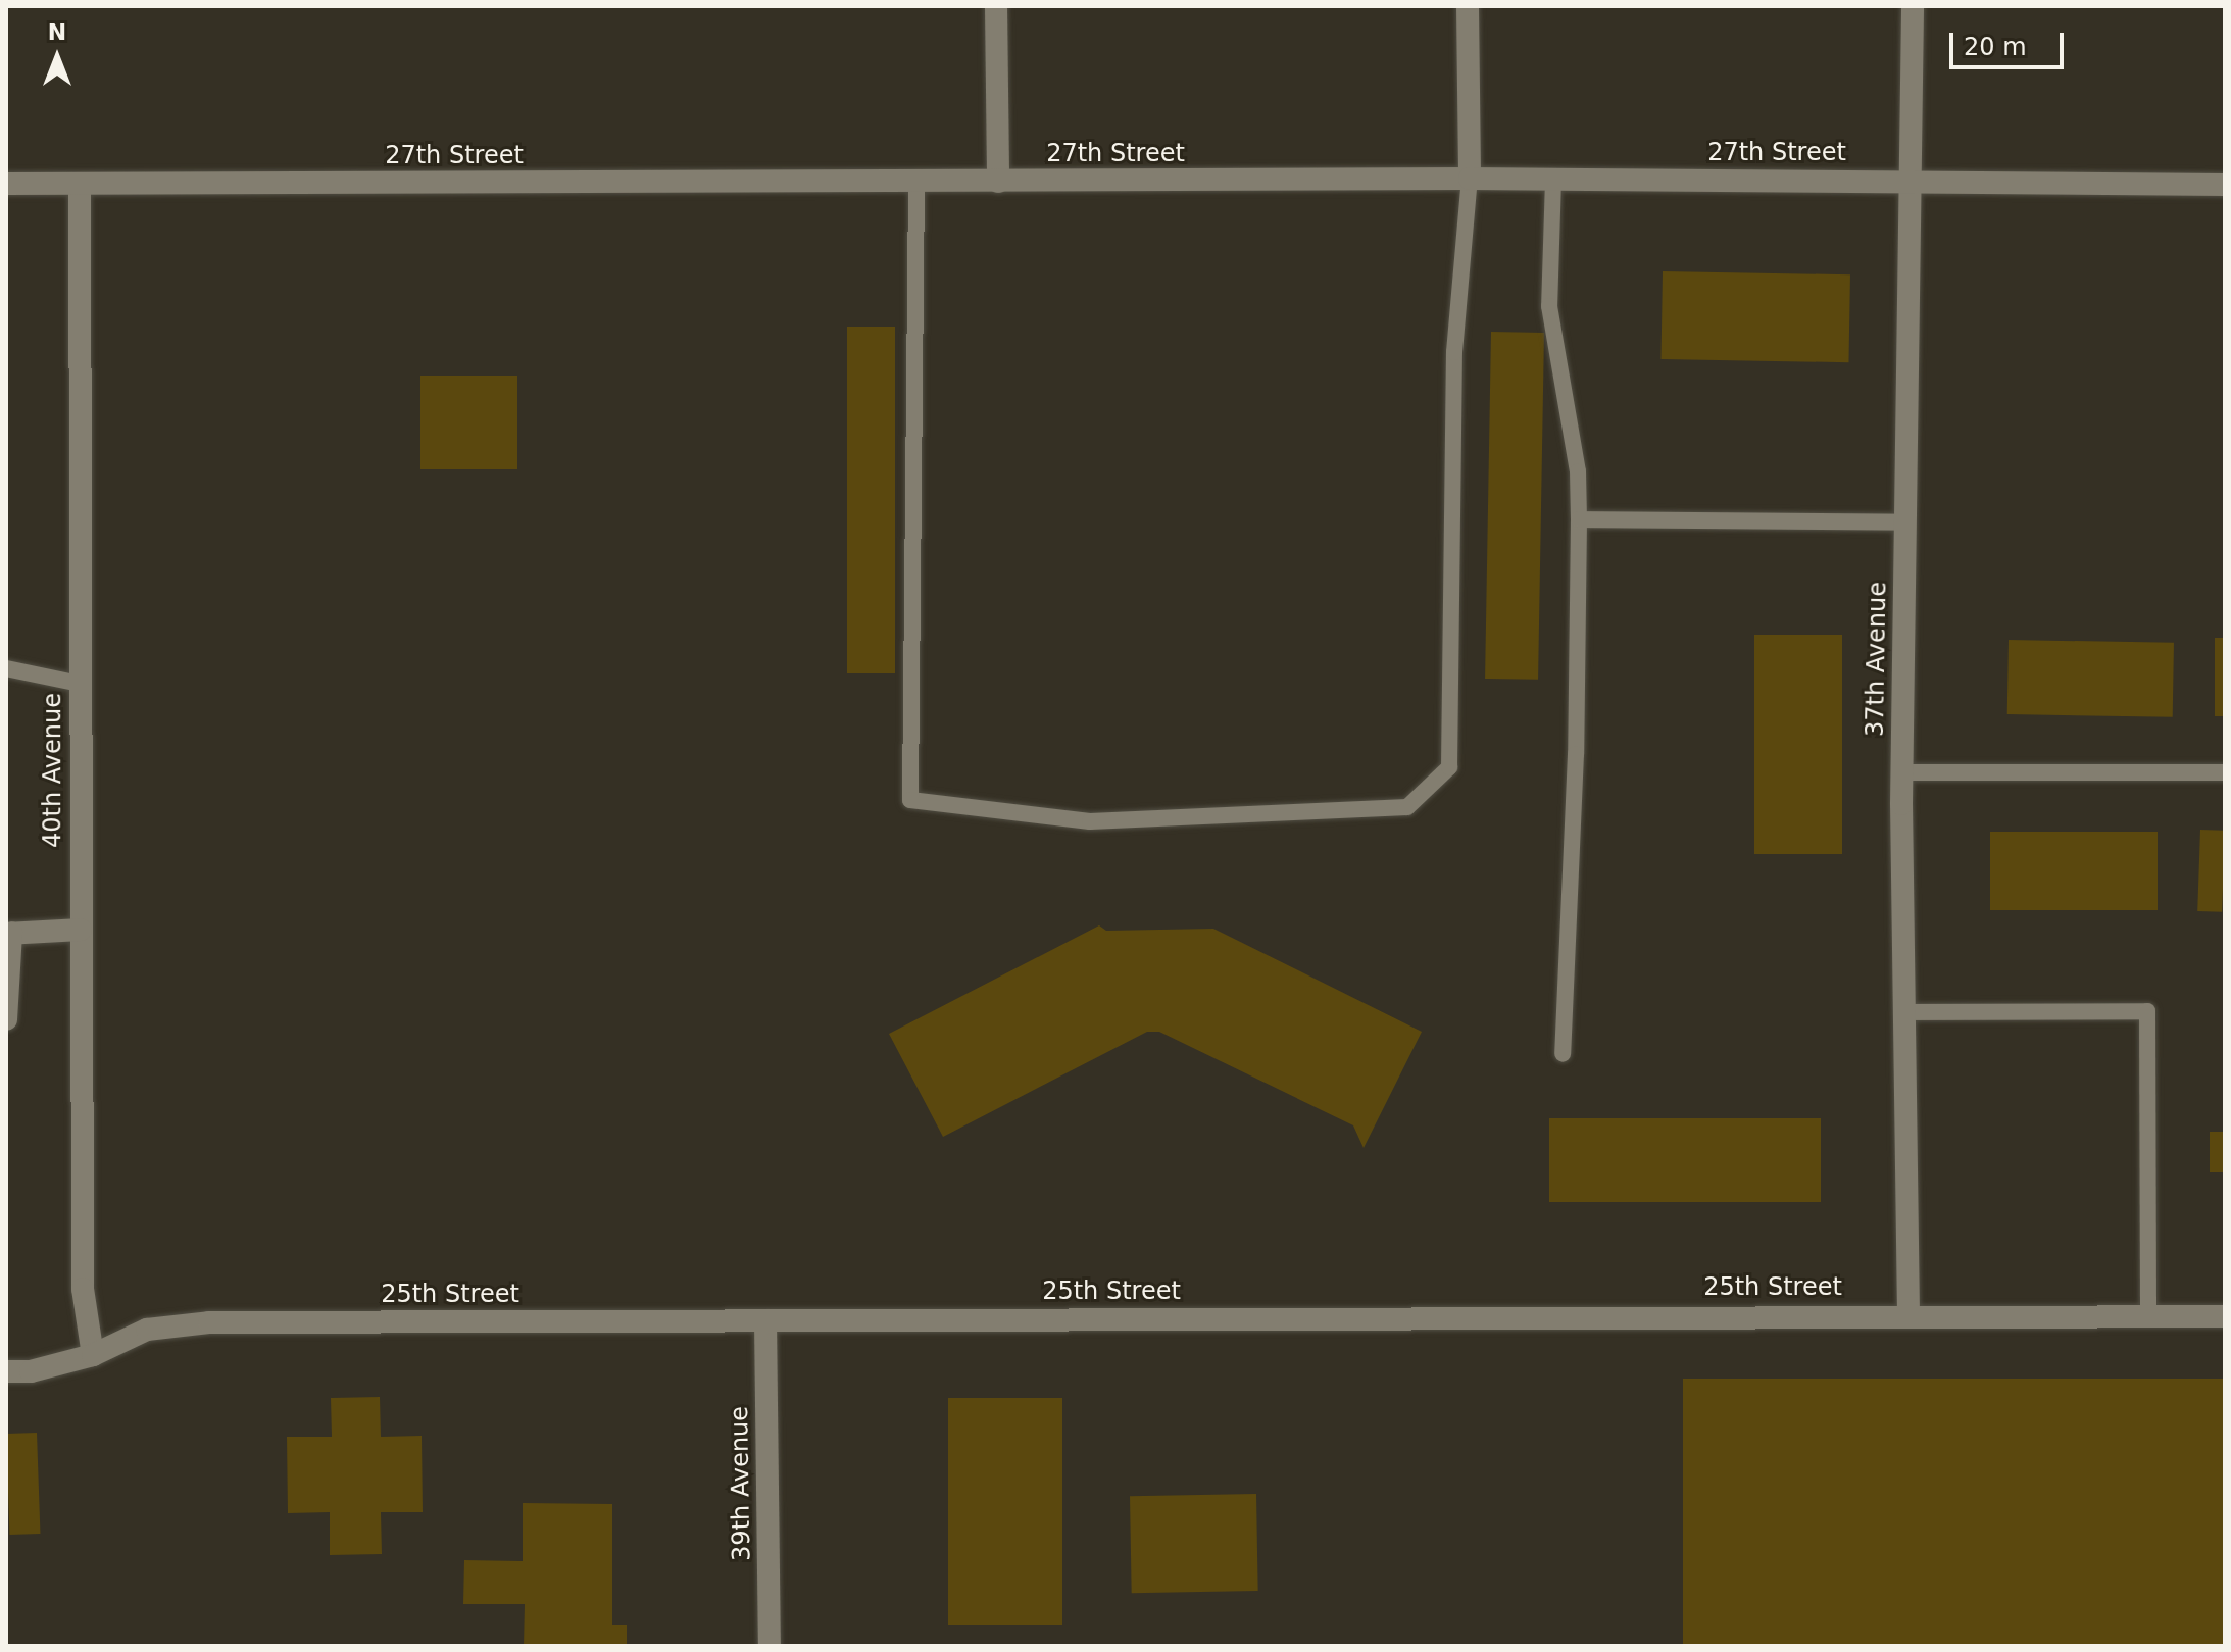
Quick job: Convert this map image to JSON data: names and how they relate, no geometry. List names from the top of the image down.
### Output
{
  "streets": {
    "street": [
      "27th Street",
      "37th Avenue",
      "40th Avenue",
      "25th Street",
      "39th Avenue"
    ]
  },
  "crossings": [
    ["27th Street", "37th Avenue"],
    ["27th Street", "40th Avenue"],
    ["37th Avenue", "25th Street"],
    ["40th Avenue", "25th Street"],
    ["25th Street", "39th Avenue"]
  ],
  "scale_bar": "20 m",
  "north": "top"
}
